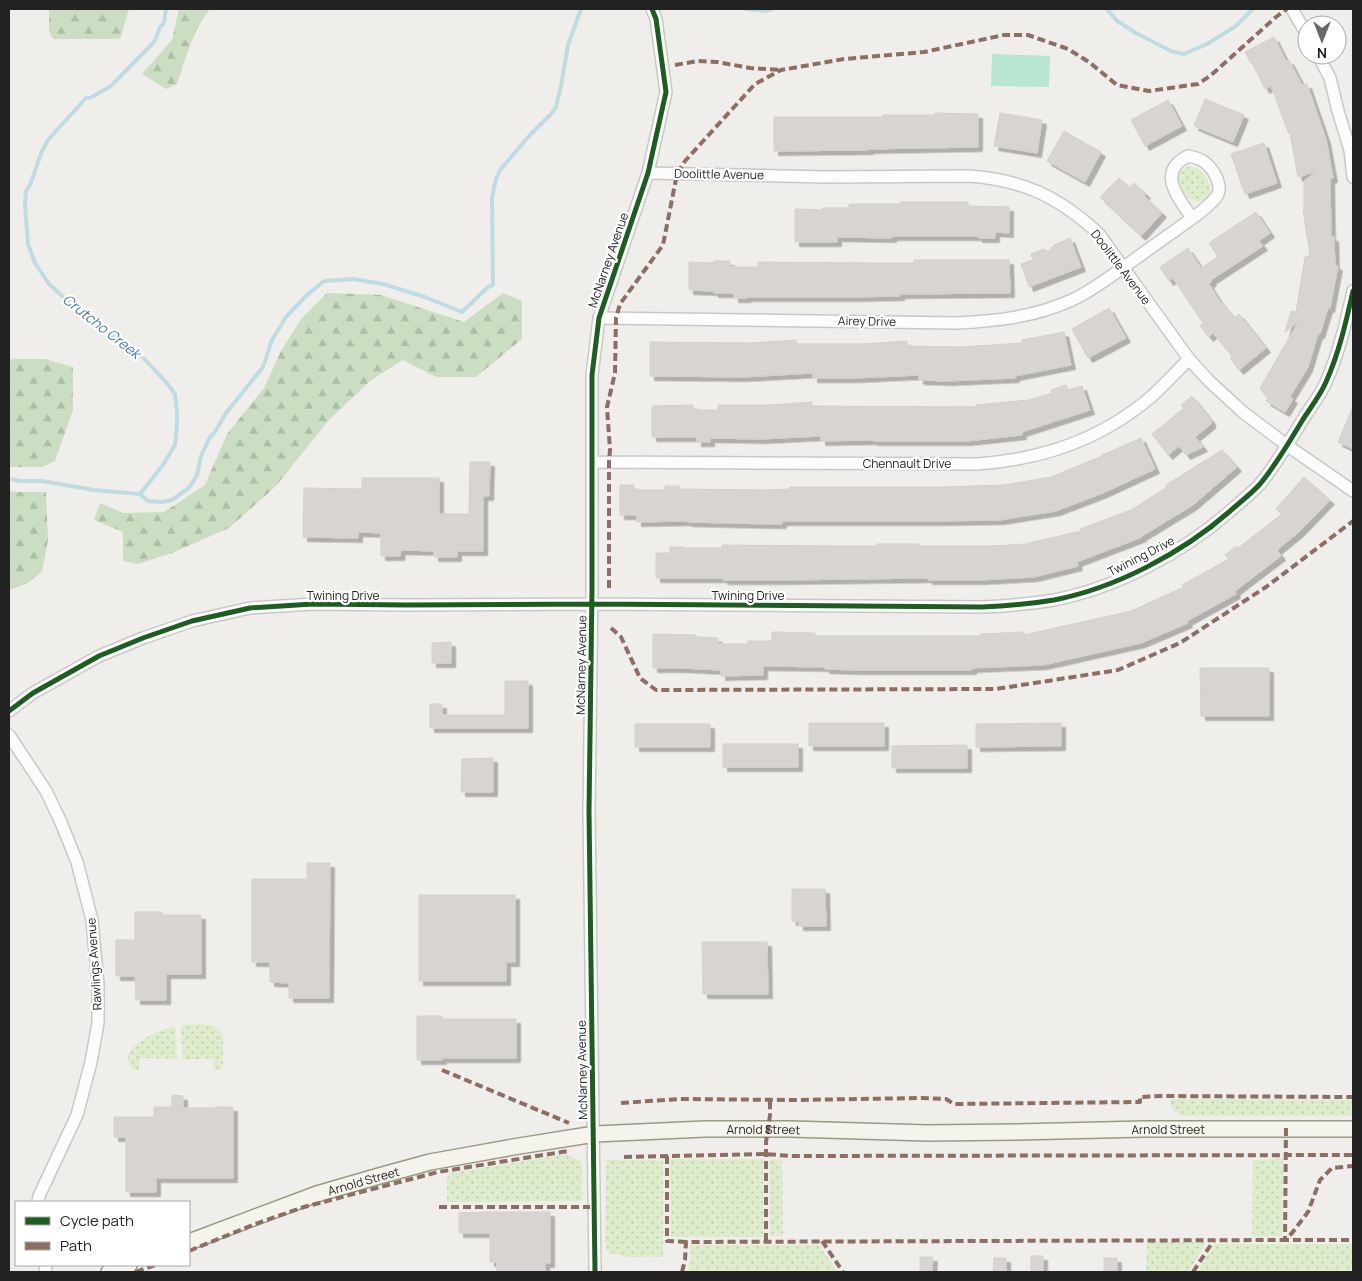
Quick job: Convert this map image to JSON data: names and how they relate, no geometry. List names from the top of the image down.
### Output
{
  "streets": {
    "main road": ["Arnold Street"],
    "street": [
      "Doolittle Avenue",
      "McNarney Avenue",
      "Airey Drive",
      "Chennault Drive",
      "Twining Drive",
      "Rawlings Avenue"
    ]
  },
  "crossings": [
    ["Doolittle Avenue", "McNarney Avenue"],
    ["Doolittle Avenue", "Airey Drive"],
    ["Doolittle Avenue", "Chennault Drive"],
    ["Doolittle Avenue", "Twining Drive"],
    ["McNarney Avenue", "Airey Drive"],
    ["McNarney Avenue", "Chennault Drive"],
    ["McNarney Avenue", "Twining Drive"],
    ["McNarney Avenue", "Arnold Street"]
  ],
  "water": ["Crutcho Creek"],
  "legend": ["Cycle path", "Path"],
  "north": "bottom"
}
